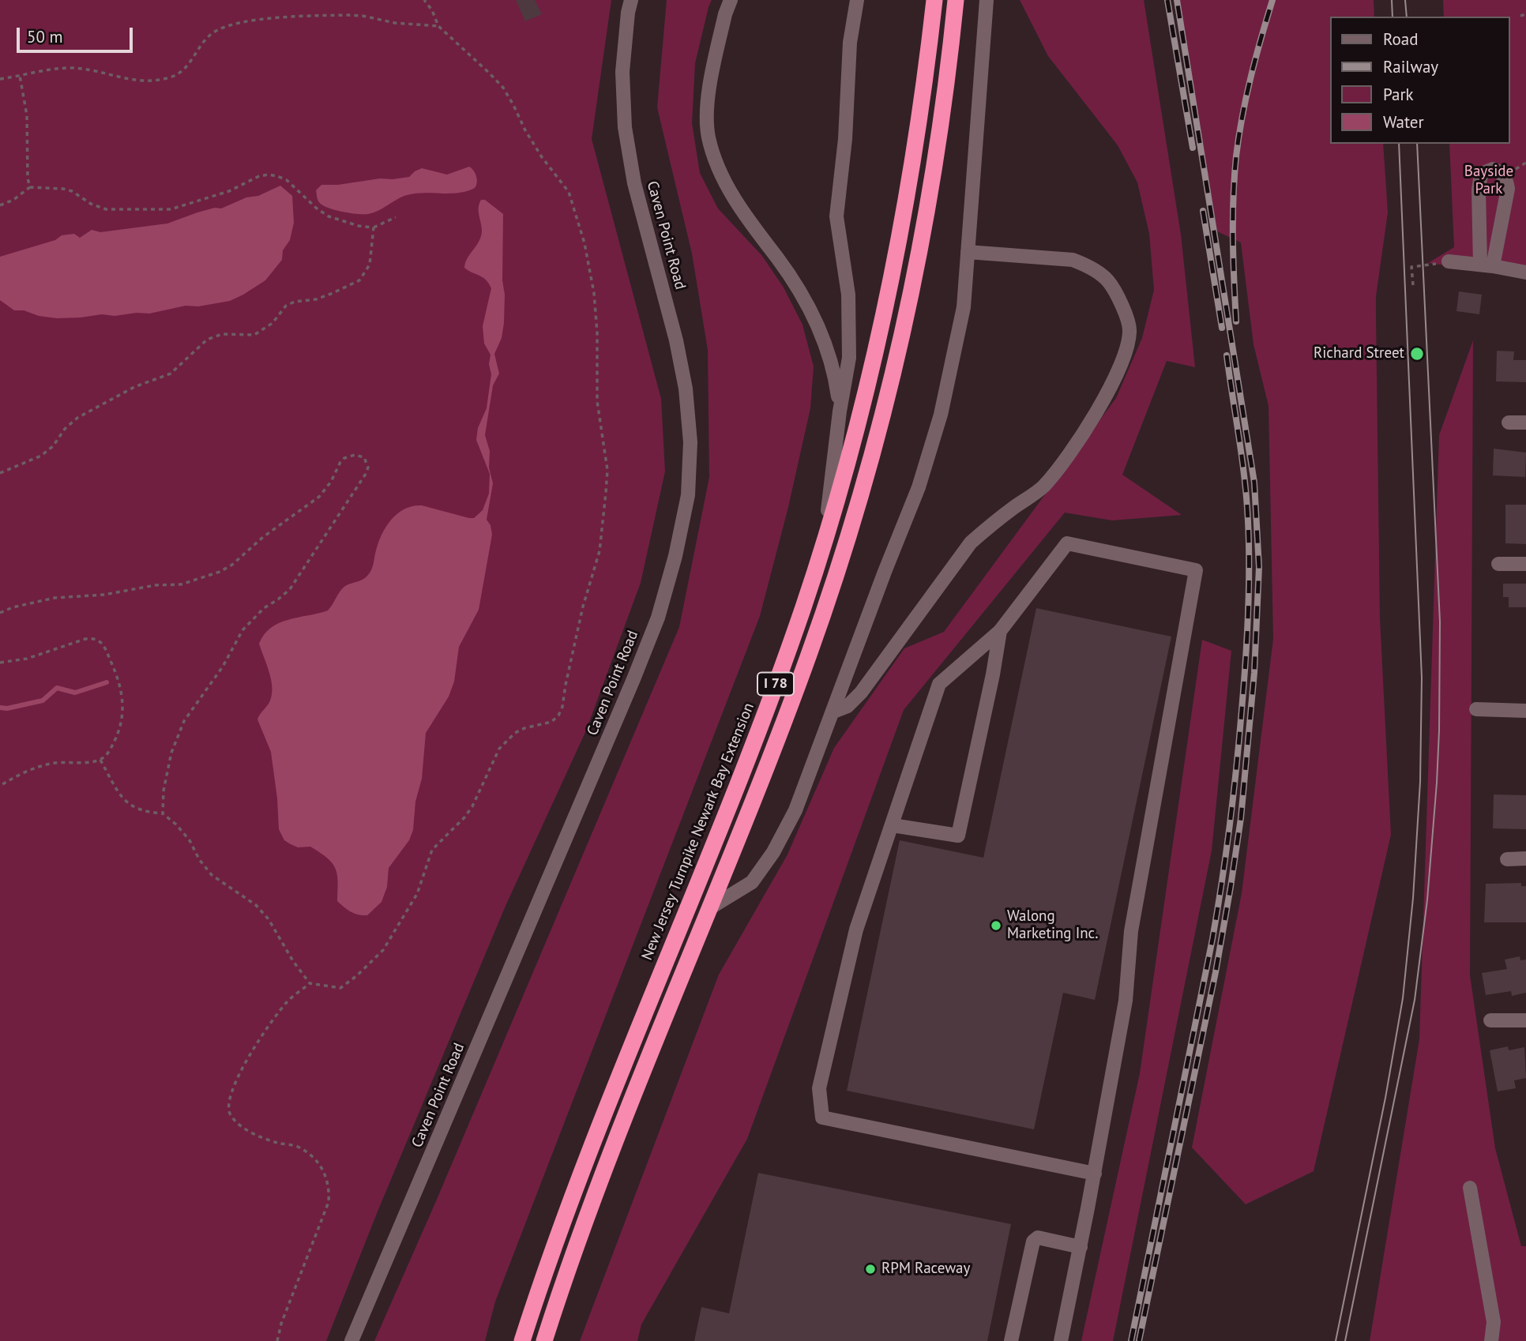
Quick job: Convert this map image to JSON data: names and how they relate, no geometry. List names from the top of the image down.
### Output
{
  "streets": {
    "highway": ["I 78", "New Jersey Turnpike Newark Bay Extension"],
    "street": ["Caven Point Road"]
  },
  "parks": ["Bayside Park"],
  "places": ["Richard Street", "Walong Marketing Inc.", "RPM Raceway"],
  "legend": [
    "Road",
    "Railway",
    "Park",
    "Water"
  ],
  "scale_bar": "50 m"
}
